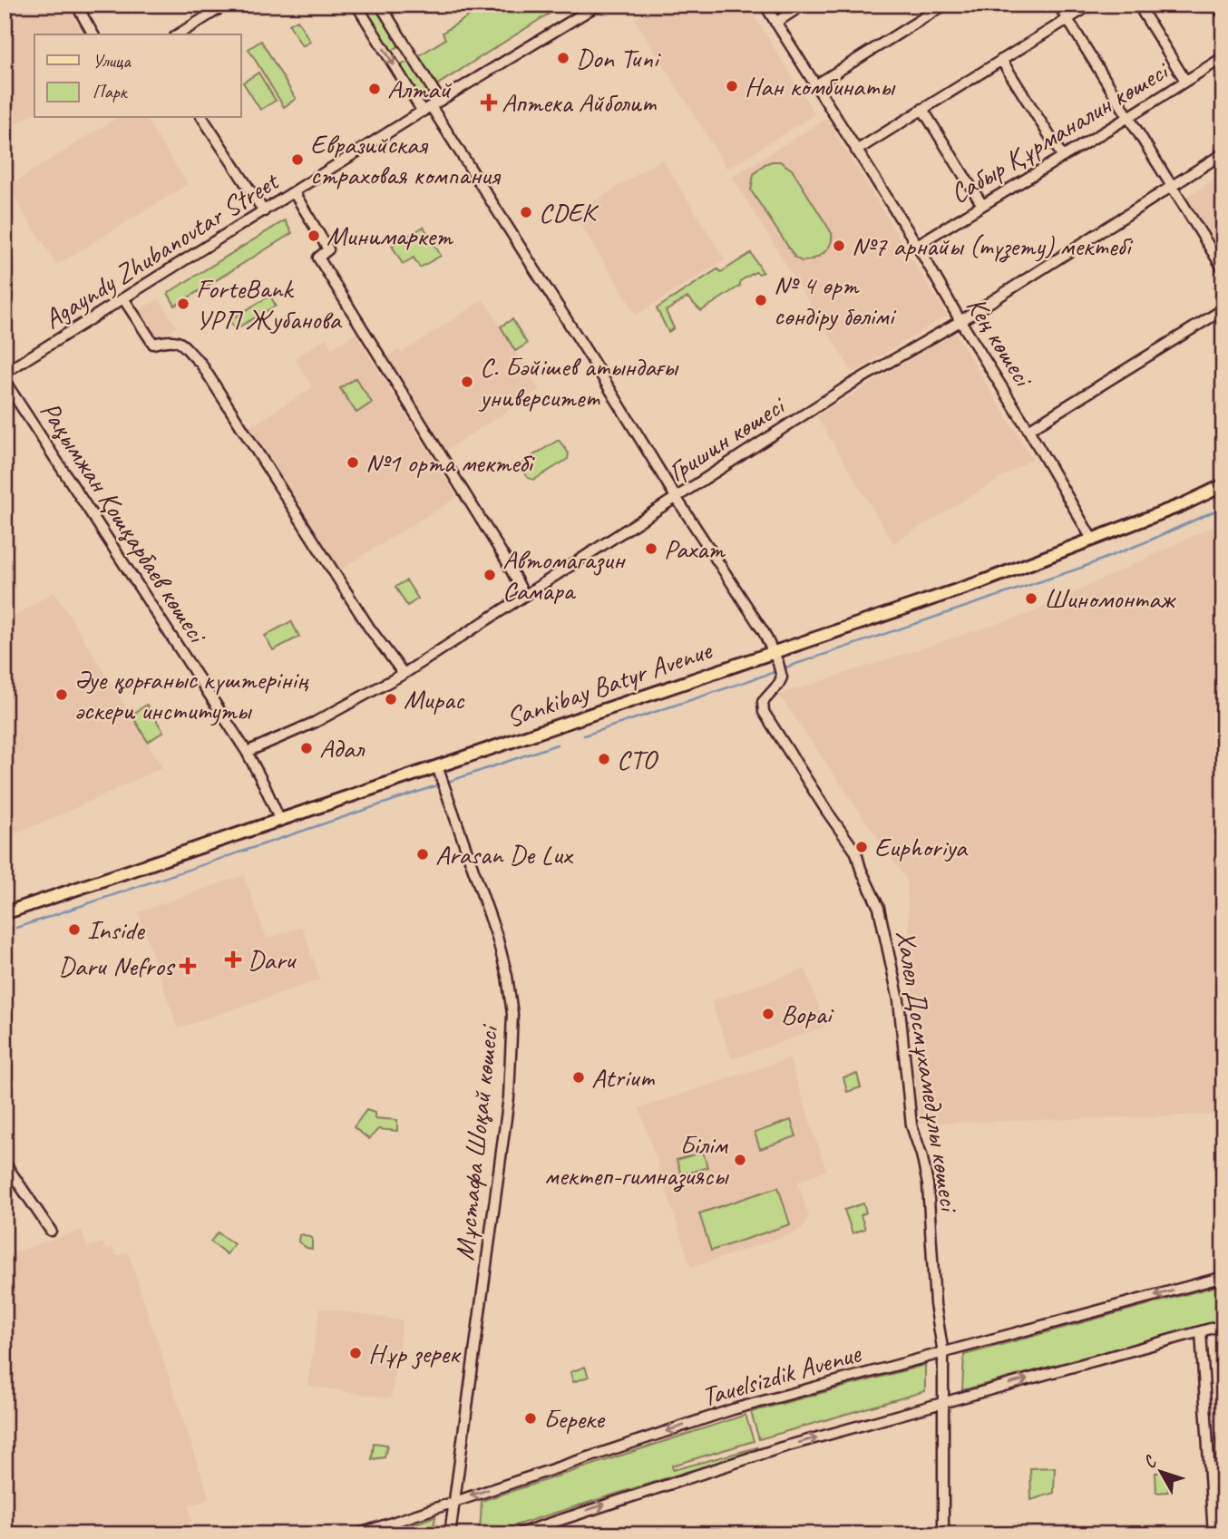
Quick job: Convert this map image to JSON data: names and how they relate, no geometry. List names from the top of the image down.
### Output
{
  "streets": {
    "main road": ["Sankibay Batyr Avenue"],
    "street": [
      "Сабыр Құрманалин көшесі",
      "Agayndy Zhubanovtar Street",
      "Кең көшесі",
      "Гришин көшесі",
      "Рақымжан Қошқарбаев көшесі",
      "Халел Досмұхамедұлы көшесі",
      "Мұстафа Шоқай көшесі",
      "Tauelsizdik Avenue"
    ]
  },
  "crossings": [
    ["Сабыр Құрманалин көшесі", "Кең көшесі"],
    ["Кең көшесі", "Гришин көшесі"],
    ["Кең көшесі", "Sankibay Batyr Avenue"],
    ["Гришин көшесі", "Рақымжан Қошқарбаев көшесі"],
    ["Рақымжан Қошқарбаев көшесі", "Sankibay Batyr Avenue"],
    ["Sankibay Batyr Avenue", "Халел Досмұхамедұлы көшесі"],
    ["Sankibay Batyr Avenue", "Мұстафа Шоқай көшесі"],
    ["Халел Досмұхамедұлы көшесі", "Tauelsizdik Avenue"],
    ["Мұстафа Шоқай көшесі", "Tauelsizdik Avenue"]
  ],
  "places": {
    "other": [
      "Don Tuni",
      "Нан комбинаты",
      "Алтай",
      "Евразийская страховая компания",
      "CDEK",
      "Минимаркет",
      "№7 арнайы (түзету) мектебі",
      "№ 4 өрт сөндіру бөлімі",
      "ForteBank УРП Жубанова",
      "С. Бәйішев атындағы университет",
      "№1 орта мектебі",
      "Рахат",
      "Автомагазин Самара",
      "Шиномонтаж",
      "Әуе қорғаныс күштерінің әскери институты",
      "Мирас",
      "Адал",
      "СТО",
      "Euphoriya",
      "Arasan De Lux",
      "Inside",
      "Bopai",
      "Atrium",
      "Білім мектеп-гимназиясы",
      "Нұр зерек",
      "Береке"
    ],
    "health": ["Аптека Айболит", "Daru", "Daru Nefros"]
  },
  "legend": ["Улица", "Парк"],
  "north": "top left"
}
